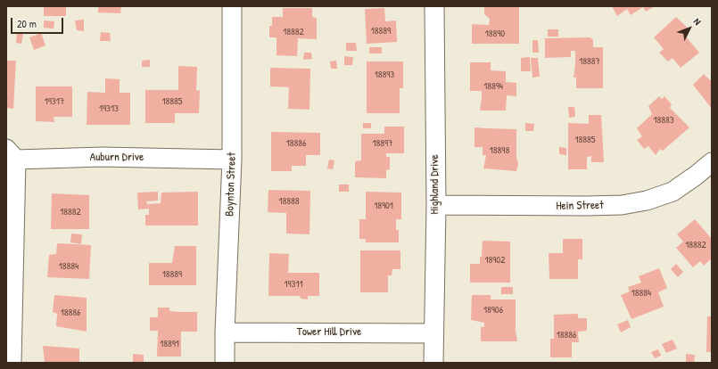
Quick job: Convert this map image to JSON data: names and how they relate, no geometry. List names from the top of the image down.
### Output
{
  "streets": {
    "street": [
      "Auburn Drive",
      "Boynton Street",
      "Highland Drive",
      "Hein Street",
      "Tower Hill Drive"
    ]
  },
  "crossings": [
    ["Auburn Drive", "Boynton Street"],
    ["Boynton Street", "Tower Hill Drive"],
    ["Highland Drive", "Hein Street"],
    ["Highland Drive", "Tower Hill Drive"]
  ],
  "house_numbers": [
    "18889",
    "18882",
    "18890",
    "18887",
    "18893",
    "18894",
    "19317",
    "18885",
    "19313",
    "18883",
    "18885",
    "18886",
    "18897",
    "18898",
    "18888",
    "18901",
    "18882",
    "18882",
    "18902",
    "18884",
    "18889",
    "19311",
    "18884",
    "18906",
    "18886",
    "18886",
    "18891"
  ],
  "scale_bar": "20 m",
  "north": "top right"
}
